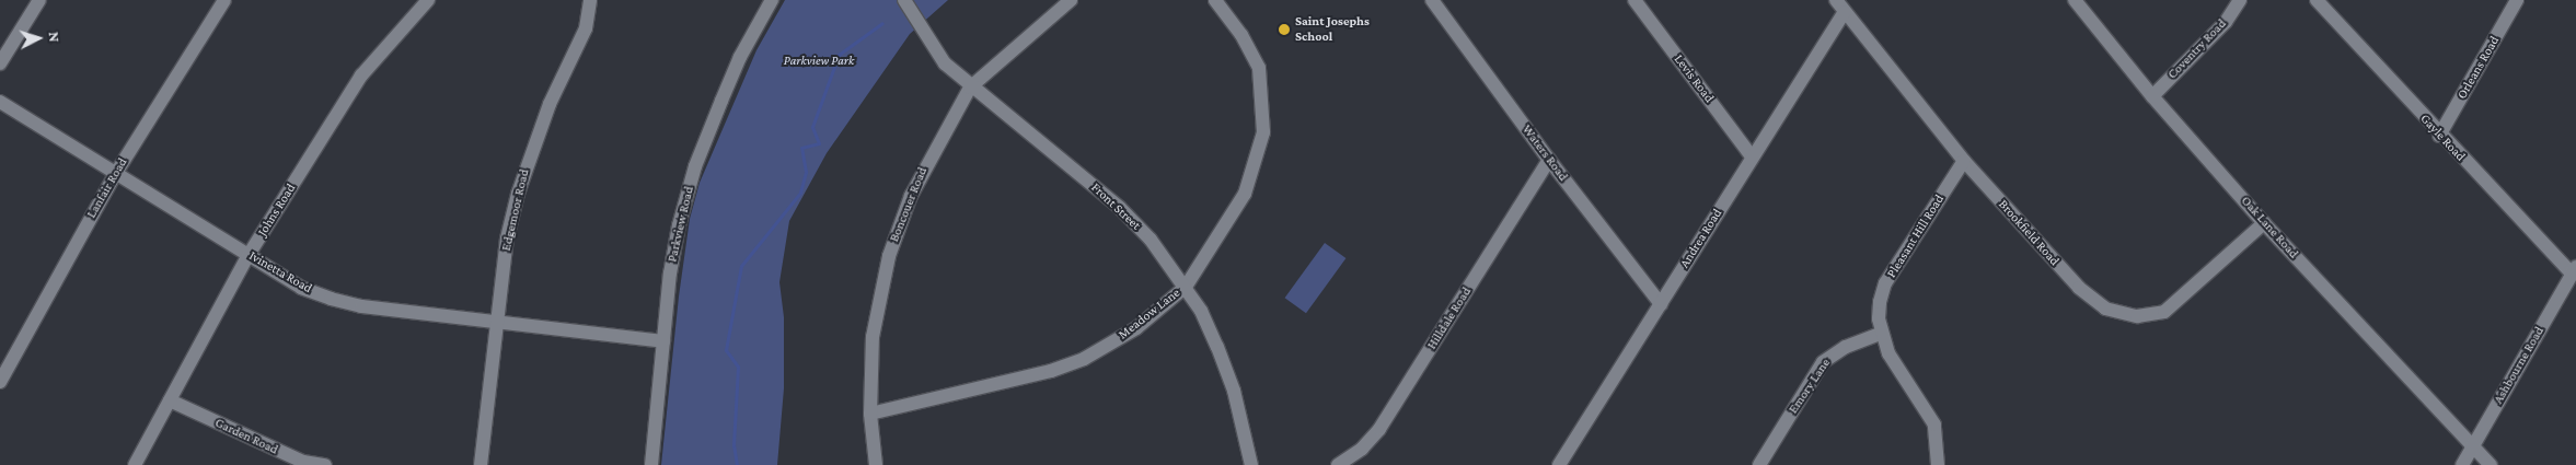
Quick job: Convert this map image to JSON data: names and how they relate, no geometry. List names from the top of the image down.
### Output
{
  "streets": {
    "street": [
      "Coventry Road",
      "Orleans Road",
      "Levis Road",
      "Gayle Road",
      "Waters Road",
      "Lanfair Road",
      "Boncouer Road",
      "Front Street",
      "Johns Road",
      "Edgemoor Road",
      "Parkview Road",
      "Oak Lane Road",
      "Brookfield Road",
      "Pleasant Hill Road",
      "Andrea Road",
      "Ivinetta Road",
      "Meadow Lane",
      "Hilldale Road",
      "Ashbourne Road",
      "Emory Lane",
      "Garden Road"
    ]
  },
  "crossings": [
    ["Coventry Road", "Oak Lane Road"],
    ["Orleans Road", "Gayle Road"],
    ["Levis Road", "Andrea Road"],
    ["Gayle Road", "Ashbourne Road"],
    ["Waters Road", "Andrea Road"],
    ["Waters Road", "Hilldale Road"],
    ["Lanfair Road", "Ivinetta Road"],
    ["Boncouer Road", "Front Street"],
    ["Boncouer Road", "Meadow Lane"],
    ["Front Street", "Meadow Lane"],
    ["Johns Road", "Ivinetta Road"],
    ["Johns Road", "Garden Road"],
    ["Edgemoor Road", "Ivinetta Road"],
    ["Parkview Road", "Ivinetta Road"],
    ["Oak Lane Road", "Brookfield Road"],
    ["Oak Lane Road", "Ashbourne Road"],
    ["Brookfield Road", "Pleasant Hill Road"],
    ["Brookfield Road", "Andrea Road"],
    ["Pleasant Hill Road", "Emory Lane"]
  ],
  "parks": ["Parkview Park"],
  "places": ["Saint Josephs School"],
  "north": "right"
}
